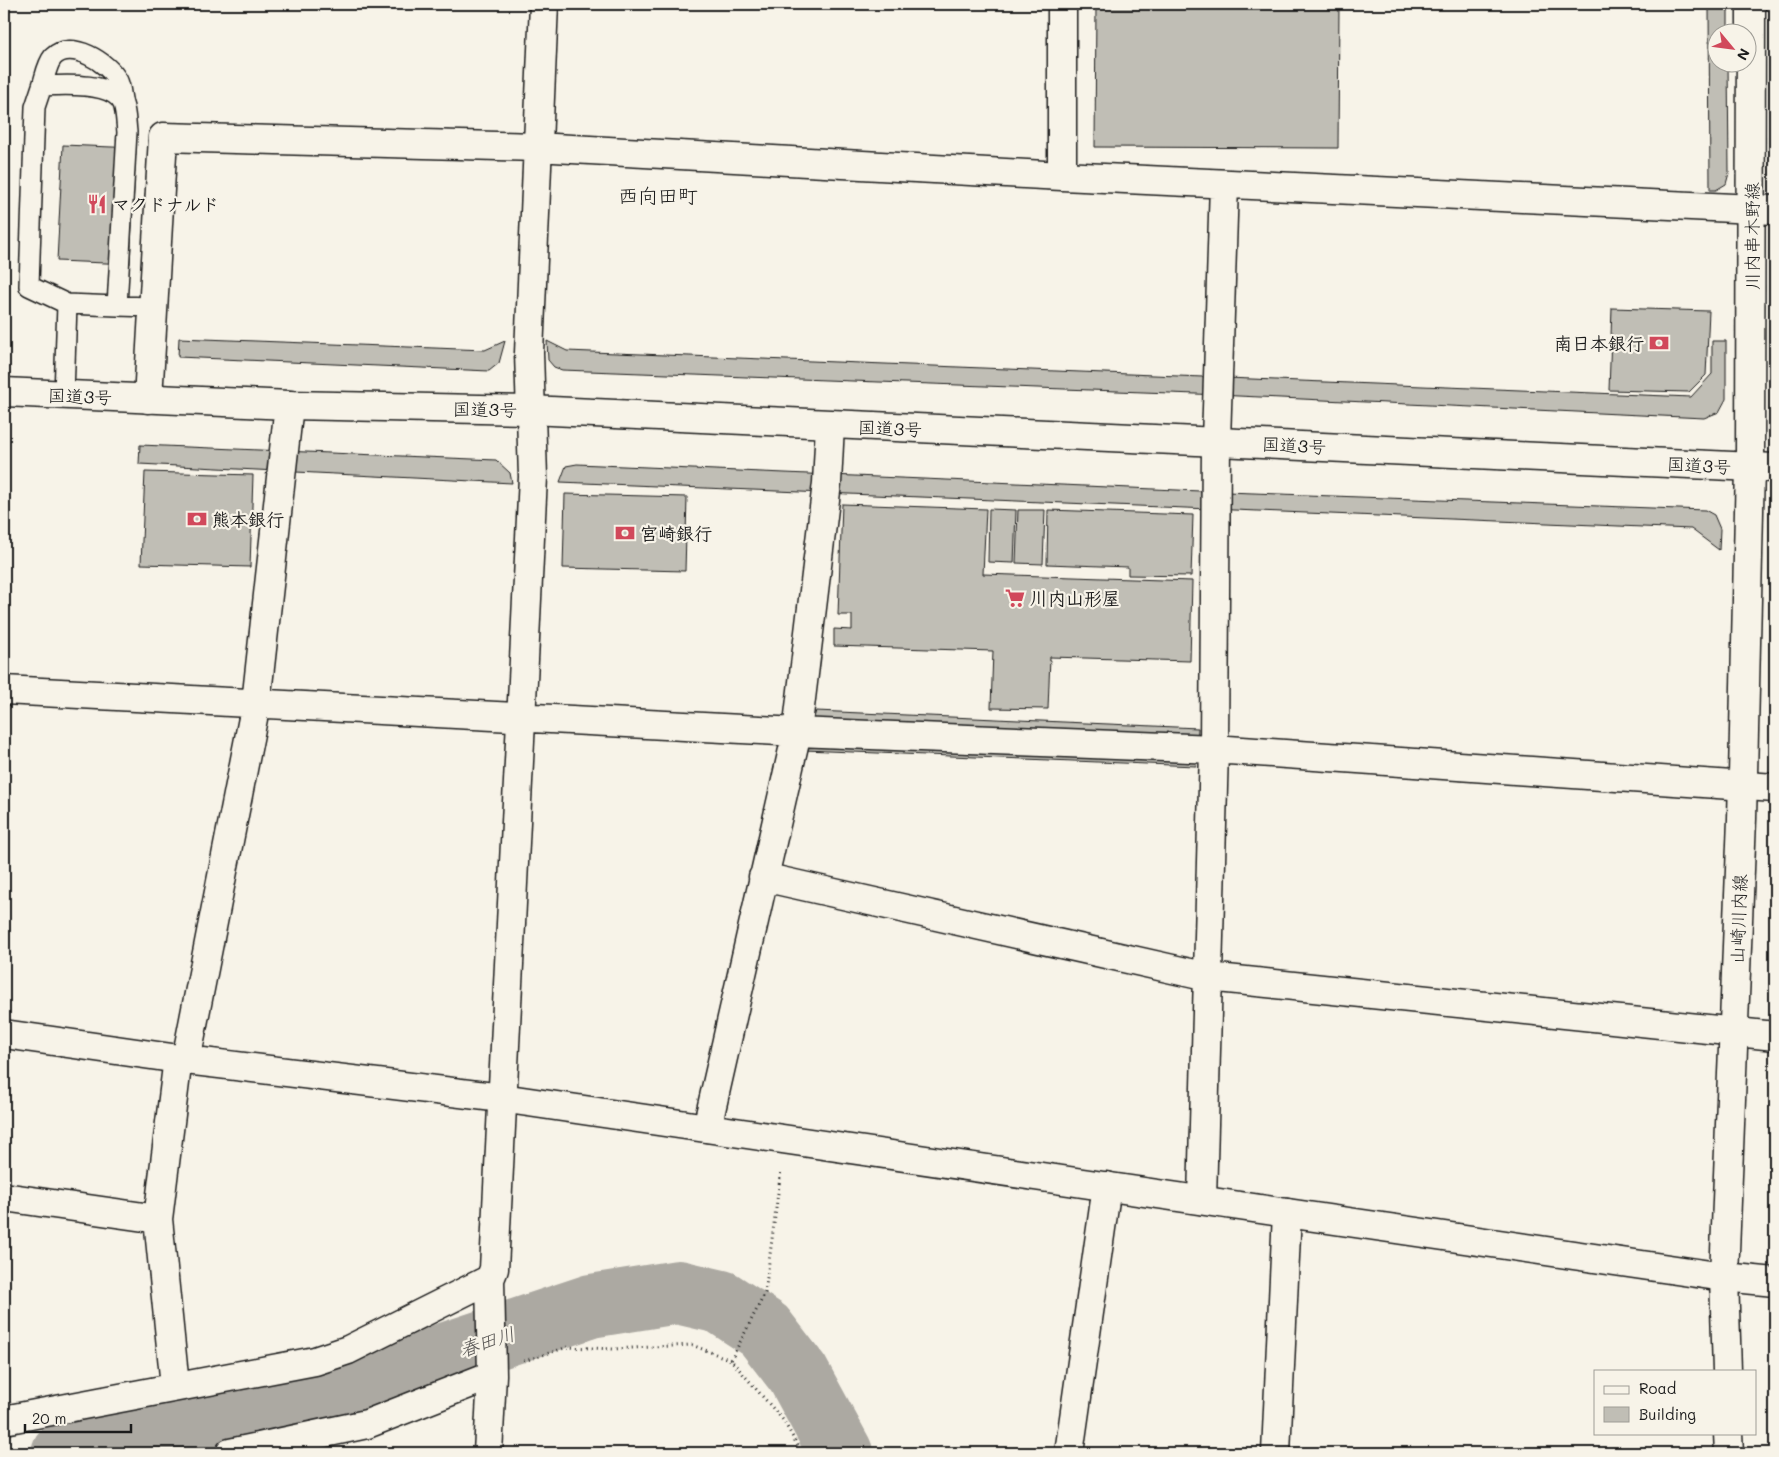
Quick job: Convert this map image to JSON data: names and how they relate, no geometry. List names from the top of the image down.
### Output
{
  "streets": {
    "main road": ["川内串木野線", "国道3号", "山崎川内線"]
  },
  "crossings": [
    ["川内串木野線", "国道3号"],
    ["川内串木野線", "山崎川内線"],
    ["国道3号", "山崎川内線"]
  ],
  "districts": ["西向田町"],
  "water": ["春田川"],
  "places": {
    "restaurant": ["マクドナルド"],
    "bank": ["南日本銀行", "熊本銀行", "宮崎銀行"],
    "supermarket": ["川内山形屋"]
  },
  "legend": ["Road", "Building"],
  "scale_bar": "20 m",
  "north": "bottom right"
}
